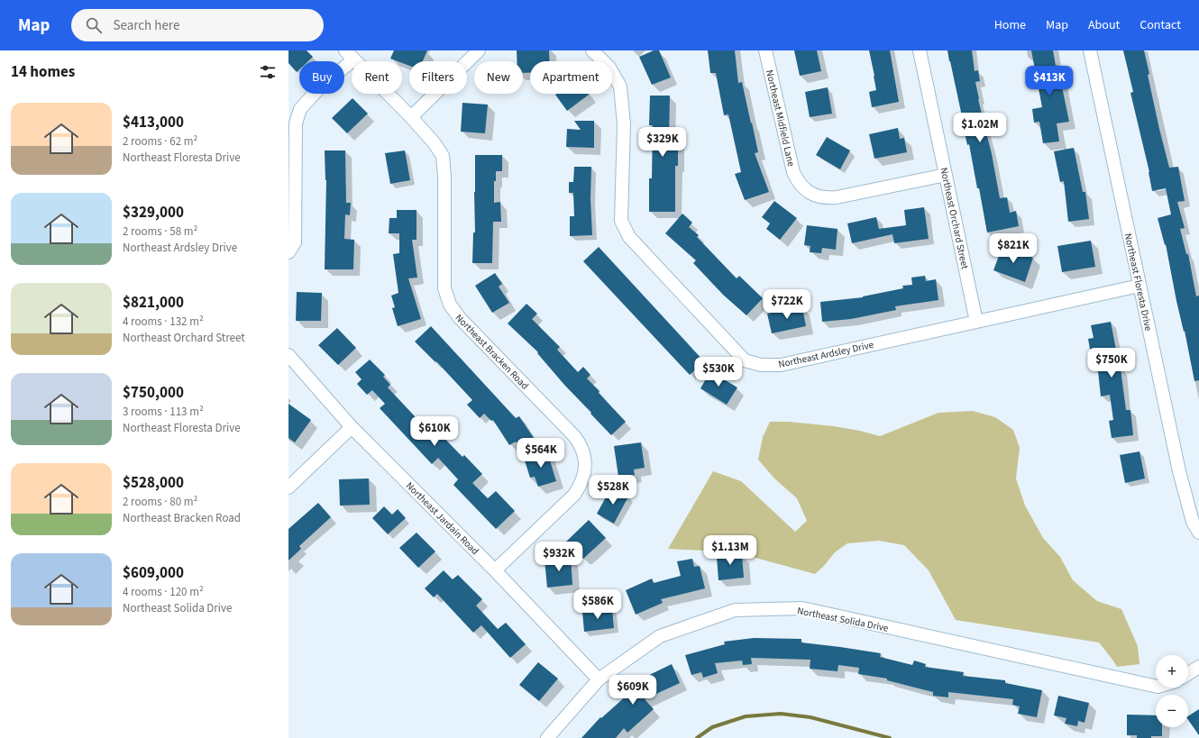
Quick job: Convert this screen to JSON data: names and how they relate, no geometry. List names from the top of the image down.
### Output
{
  "streets": {
    "street": [
      "Northeast Midfield Lane",
      "Northeast Orchard Street",
      "Northeast Floresta Drive",
      "Northeast Bracken Road",
      "Northeast Ardsley Drive",
      "Northeast Jardain Road",
      "Northeast Solida Drive"
    ]
  },
  "crossings": [
    ["Northeast Midfield Lane", "Northeast Orchard Street"],
    ["Northeast Orchard Street", "Northeast Ardsley Drive"],
    ["Northeast Floresta Drive", "Northeast Ardsley Drive"],
    ["Northeast Bracken Road", "Northeast Jardain Road"],
    ["Northeast Jardain Road", "Northeast Solida Drive"]
  ],
  "page": {
    "header": "Map",
    "search": "Search here",
    "nav": [
      "Home",
      "Map",
      "About",
      "Contact"
    ],
    "heading": "14 homes",
    "chip": [
      "Buy",
      "Rent",
      "Filters",
      "New",
      "Apartment"
    ],
    "price": [
      "$413K",
      "$1.02M",
      "$329K",
      "$821K",
      "$722K",
      "$750K",
      "$530K",
      "$610K",
      "$564K",
      "$528K",
      "$1.13M",
      "$932K",
      "$586K",
      "$609K"
    ],
    "list": [
      {
        "name": "$413,000",
        "note": "2 rooms · 62 m² · Northeast Floresta Drive"
      },
      {
        "name": "$329,000",
        "note": "2 rooms · 58 m² · Northeast Ardsley Drive"
      },
      {
        "name": "$821,000",
        "note": "4 rooms · 132 m² · Northeast Orchard Street"
      },
      {
        "name": "$750,000",
        "note": "3 rooms · 113 m² · Northeast Floresta Drive"
      },
      {
        "name": "$528,000",
        "note": "2 rooms · 80 m² · Northeast Bracken Road"
      },
      {
        "name": "$609,000",
        "note": "4 rooms · 120 m² · Northeast Solida Drive"
      }
    ],
    "map_buttons": ["+", "−"]
  }
}
